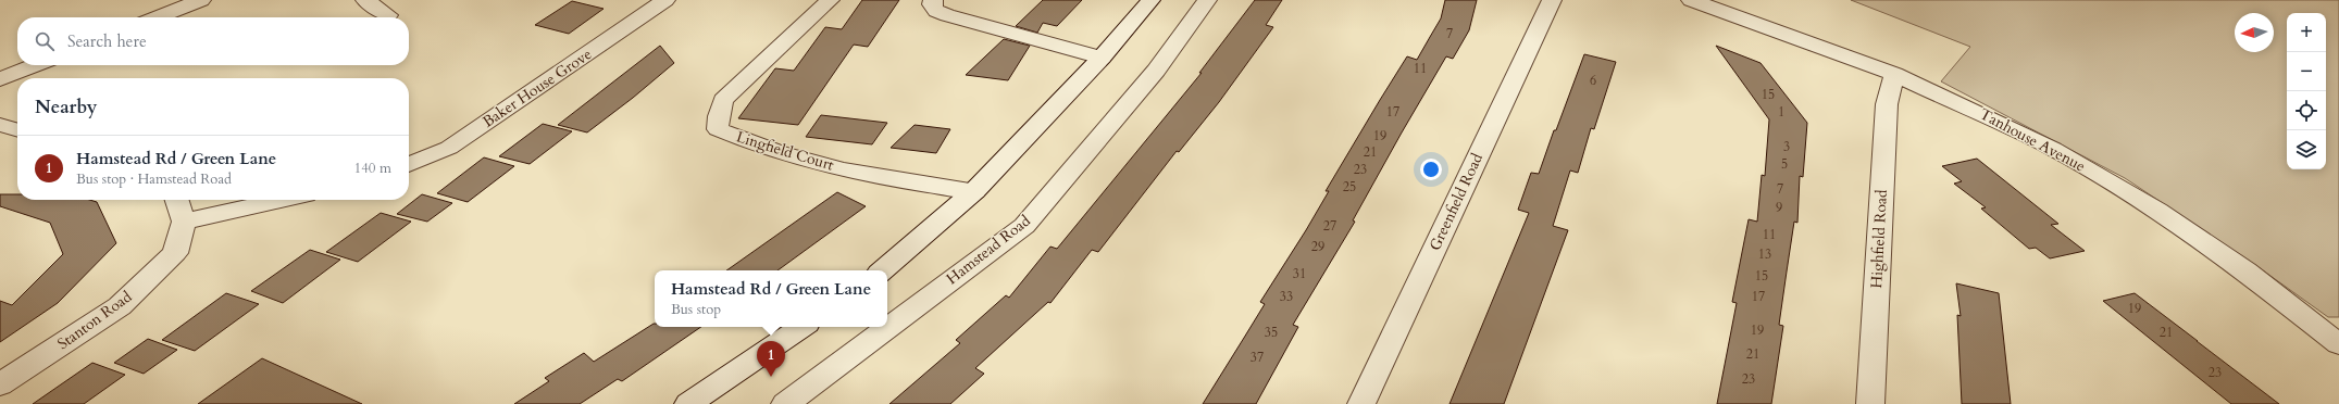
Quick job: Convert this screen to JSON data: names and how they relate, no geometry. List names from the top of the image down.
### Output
{
  "streets": {
    "street": [
      "Baker House Grove",
      "Tanhouse Avenue",
      "Lingfield Court",
      "Greenfield Road",
      "Highfield Road",
      "Hamstead Road",
      "Stanton Road"
    ]
  },
  "crossings": [
    ["Tanhouse Avenue", "Highfield Road"]
  ],
  "house_numbers": [
    "7",
    "11",
    "6",
    "15",
    "17",
    "1",
    "19",
    "3",
    "21",
    "5",
    "23",
    "25",
    "7",
    "9",
    "27",
    "11",
    "29",
    "13",
    "31",
    "15",
    "33",
    "17",
    "19",
    "19",
    "35",
    "21",
    "21",
    "37",
    "23",
    "23"
  ],
  "north": "left",
  "page": {
    "map_buttons": ["+", "−"],
    "search": "Search here",
    "heading": "Nearby",
    "list": [
      {
        "mark": "1",
        "name": "Hamstead Rd / Green Lane",
        "note": "Bus stop · Hamstead Road",
        "value": "140 m"
      }
    ],
    "popup": ["Hamstead Rd / Green Lane", "Bus stop"],
    "pins": "1"
  }
}
